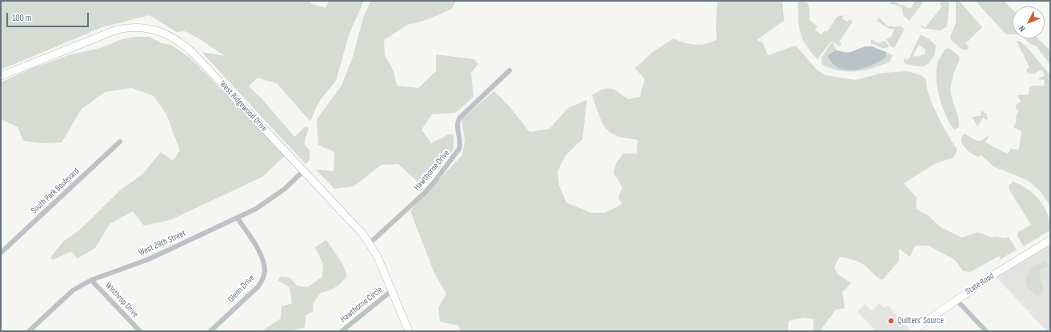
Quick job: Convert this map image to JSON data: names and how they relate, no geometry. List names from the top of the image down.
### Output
{
  "streets": {
    "street": [
      "West Ridgewood Drive",
      "Hawthorne Drive",
      "South Park Boulevard",
      "West 29th Street",
      "State Road",
      "Glenn Drive",
      "Winthrop Drive",
      "Hawthorne Circle"
    ]
  },
  "crossings": [
    ["West Ridgewood Drive", "Hawthorne Drive"],
    ["West Ridgewood Drive", "West 29th Street"],
    ["West Ridgewood Drive", "Hawthorne Circle"],
    ["West 29th Street", "Glenn Drive"],
    ["West 29th Street", "Winthrop Drive"]
  ],
  "places": ["Quilters' Source"],
  "scale_bar": "100 m",
  "north": "bottom left"
}
